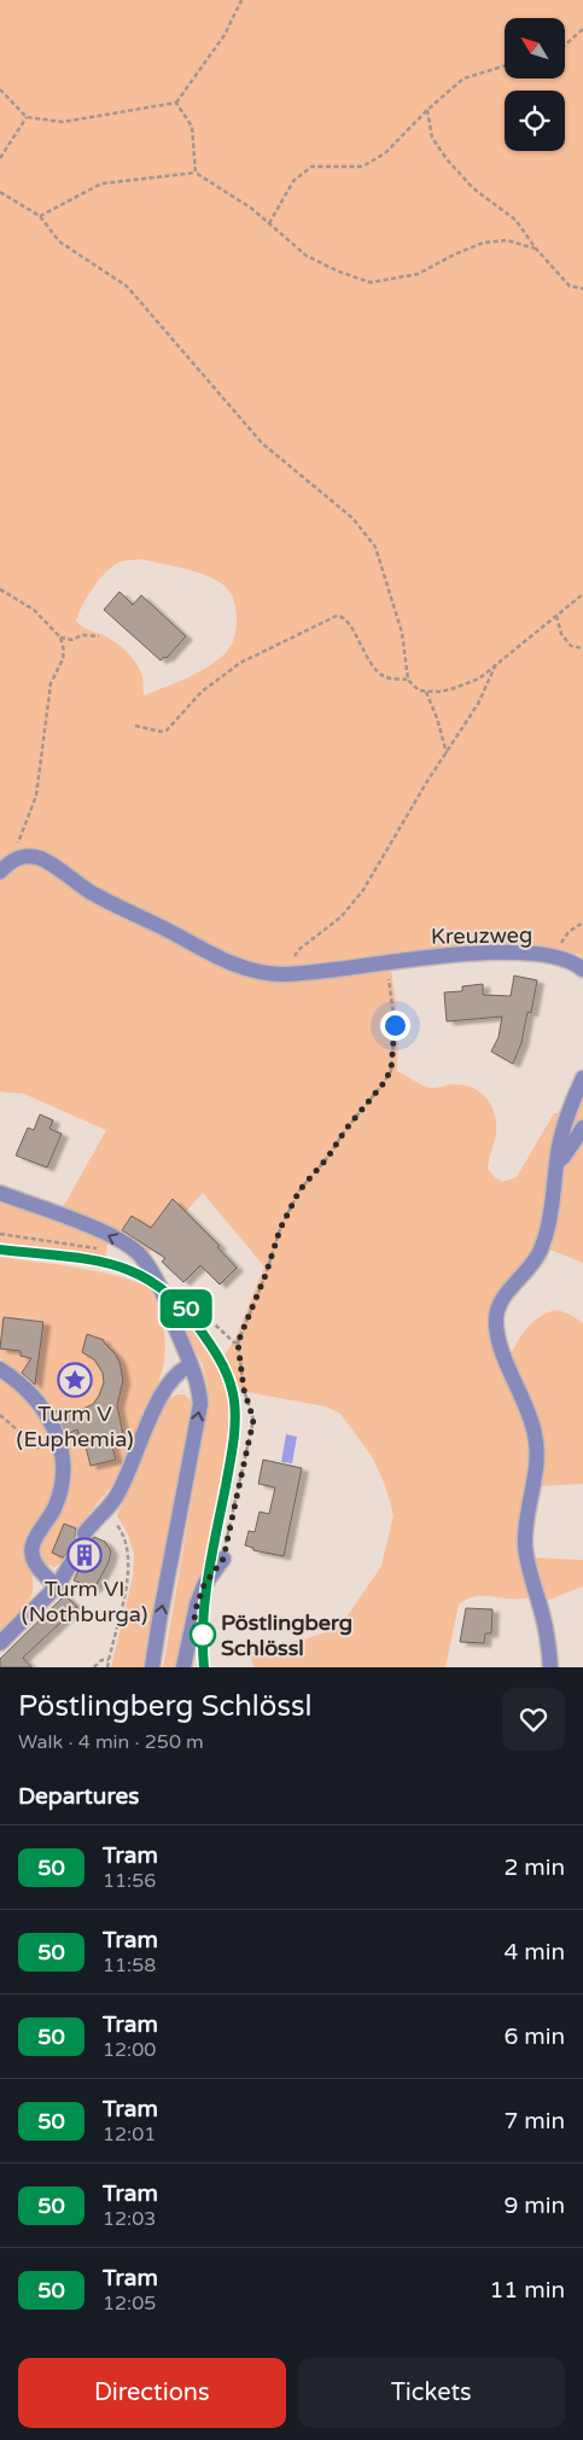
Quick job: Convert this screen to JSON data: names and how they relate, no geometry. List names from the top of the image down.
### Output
{
  "streets": {
    "street": ["Kreuzweg"]
  },
  "places": {
    "place": ["Turm V (Euphemia)"],
    "building": ["Turm VI (Nothburga)"],
    "other": ["Pöstlingberg Schlössl"]
  },
  "lines": ["tram line 50"],
  "north": "top left",
  "page": {
    "on_map": "50",
    "heading": [
      ["Pöstlingberg Schlössl", "Walk · 4 min · 250 m"],
      "Departures"
    ],
    "list": [
      {
        "mark": "50",
        "name": "Tram",
        "note": "11:56",
        "value": "2 min"
      },
      {
        "mark": "50",
        "name": "Tram",
        "note": "11:58",
        "value": "4 min"
      },
      {
        "mark": "50",
        "name": "Tram",
        "note": "12:00",
        "value": "6 min"
      },
      {
        "mark": "50",
        "name": "Tram",
        "note": "12:01",
        "value": "7 min"
      },
      {
        "mark": "50",
        "name": "Tram",
        "note": "12:03",
        "value": "9 min"
      },
      {
        "mark": "50",
        "name": "Tram",
        "note": "12:05",
        "value": "11 min"
      }
    ],
    "buttons": ["Directions", "Tickets"]
  }
}
